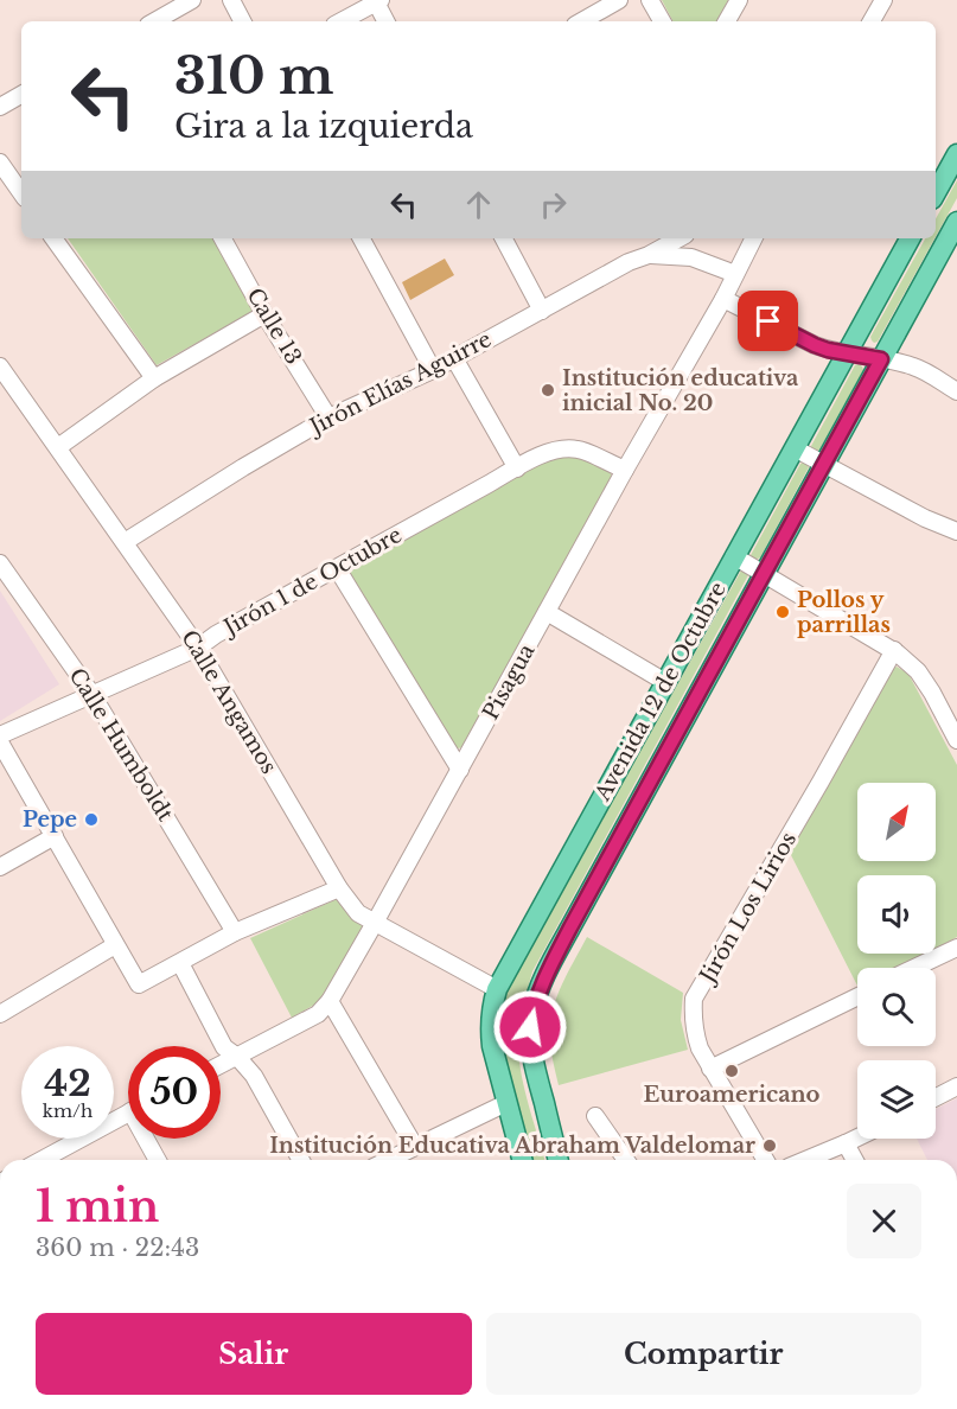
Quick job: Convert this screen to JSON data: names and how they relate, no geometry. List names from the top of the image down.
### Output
{
  "streets": {
    "main road": ["Avenida 12 de Octubre"],
    "street": [
      "Calle 13",
      "Jirón Elías Aguirre",
      "Jirón 1 de Octubre",
      "Pisagua",
      "Calle Angamos",
      "Calle Humboldt",
      "Jirón Los Lirios"
    ]
  },
  "crossings": [
    ["Calle 13", "Jirón Elías Aguirre"],
    ["Jirón Elías Aguirre", "Calle Angamos"],
    ["Jirón 1 de Octubre", "Pisagua"],
    ["Jirón 1 de Octubre", "Calle Angamos"],
    ["Jirón 1 de Octubre", "Calle Humboldt"],
    ["Pisagua", "Calle Angamos"],
    ["Avenida 12 de Octubre", "Calle Angamos"]
  ],
  "places": [
    "Institución educativa inicial No. 20",
    "Pollos y parrillas",
    "Pepe",
    "Euroamericano",
    "Institución Educativa Abraham Valdelomar"
  ],
  "north": "top right",
  "page": {
    "turn": ["310 m", "Gira a la izquierda"],
    "speed": "42 km/h",
    "limit": "50",
    "heading": ["1 min", "360 m · 22:43"],
    "buttons": ["Salir", "Compartir"]
  }
}
